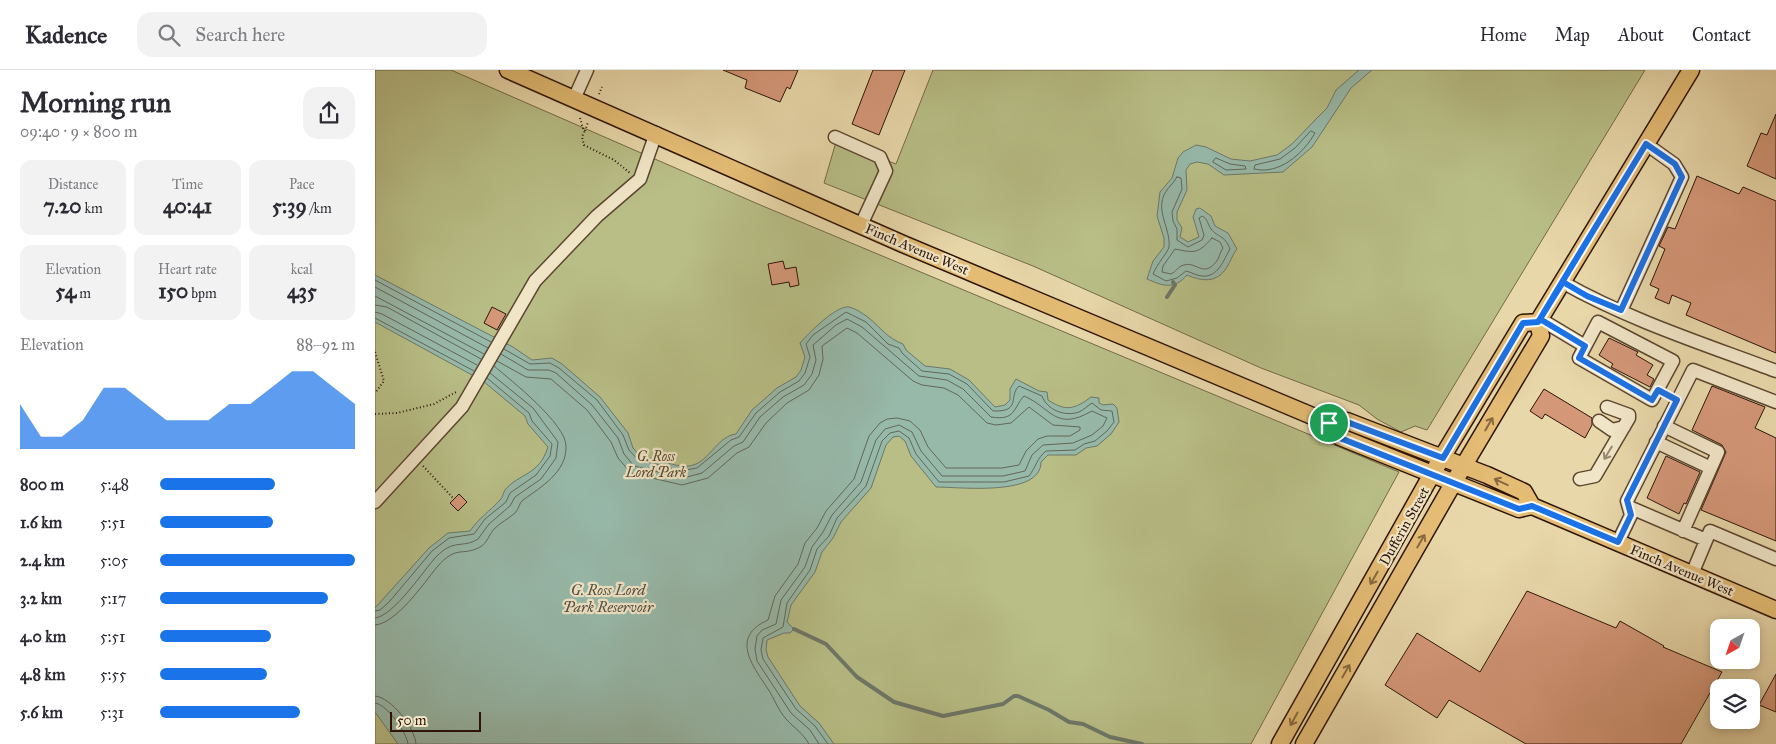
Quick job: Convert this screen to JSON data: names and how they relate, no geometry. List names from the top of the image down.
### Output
{
  "streets": {
    "main road": ["Finch Avenue West", "Dufferin Street"]
  },
  "crossings": [
    ["Finch Avenue West", "Dufferin Street"]
  ],
  "water": ["G. Ross Lord Park Reservoir"],
  "parks": ["G. Ross Lord Park"],
  "scale_bar": "50 m",
  "north": "bottom left",
  "page": {
    "header": "Kadence",
    "search": "Search here",
    "nav": [
      "Home",
      "Map",
      "About",
      "Contact"
    ],
    "heading": ["Morning run", "09:40 · 9 × 800 m"],
    "stats": [
      ["Distance", "7.20 km"],
      ["Time", "40:41"],
      ["Pace", "5:39 /km"],
      ["Elevation", "54 m"],
      ["Heart rate", "150 bpm"],
      ["kcal", "435"]
    ],
    "chart": ["Elevation", "88–92 m"],
    "list": [
      {
        "name": "800 m",
        "note": "5:48"
      },
      {
        "name": "1.6 km",
        "note": "5:51"
      },
      {
        "name": "2.4 km",
        "note": "5:05"
      },
      {
        "name": "3.2 km",
        "note": "5:17"
      },
      {
        "name": "4.0 km",
        "note": "5:51"
      },
      {
        "name": "4.8 km",
        "note": "5:55"
      },
      {
        "name": "5.6 km",
        "note": "5:31"
      }
    ],
    "scale": "50 m"
  }
}
